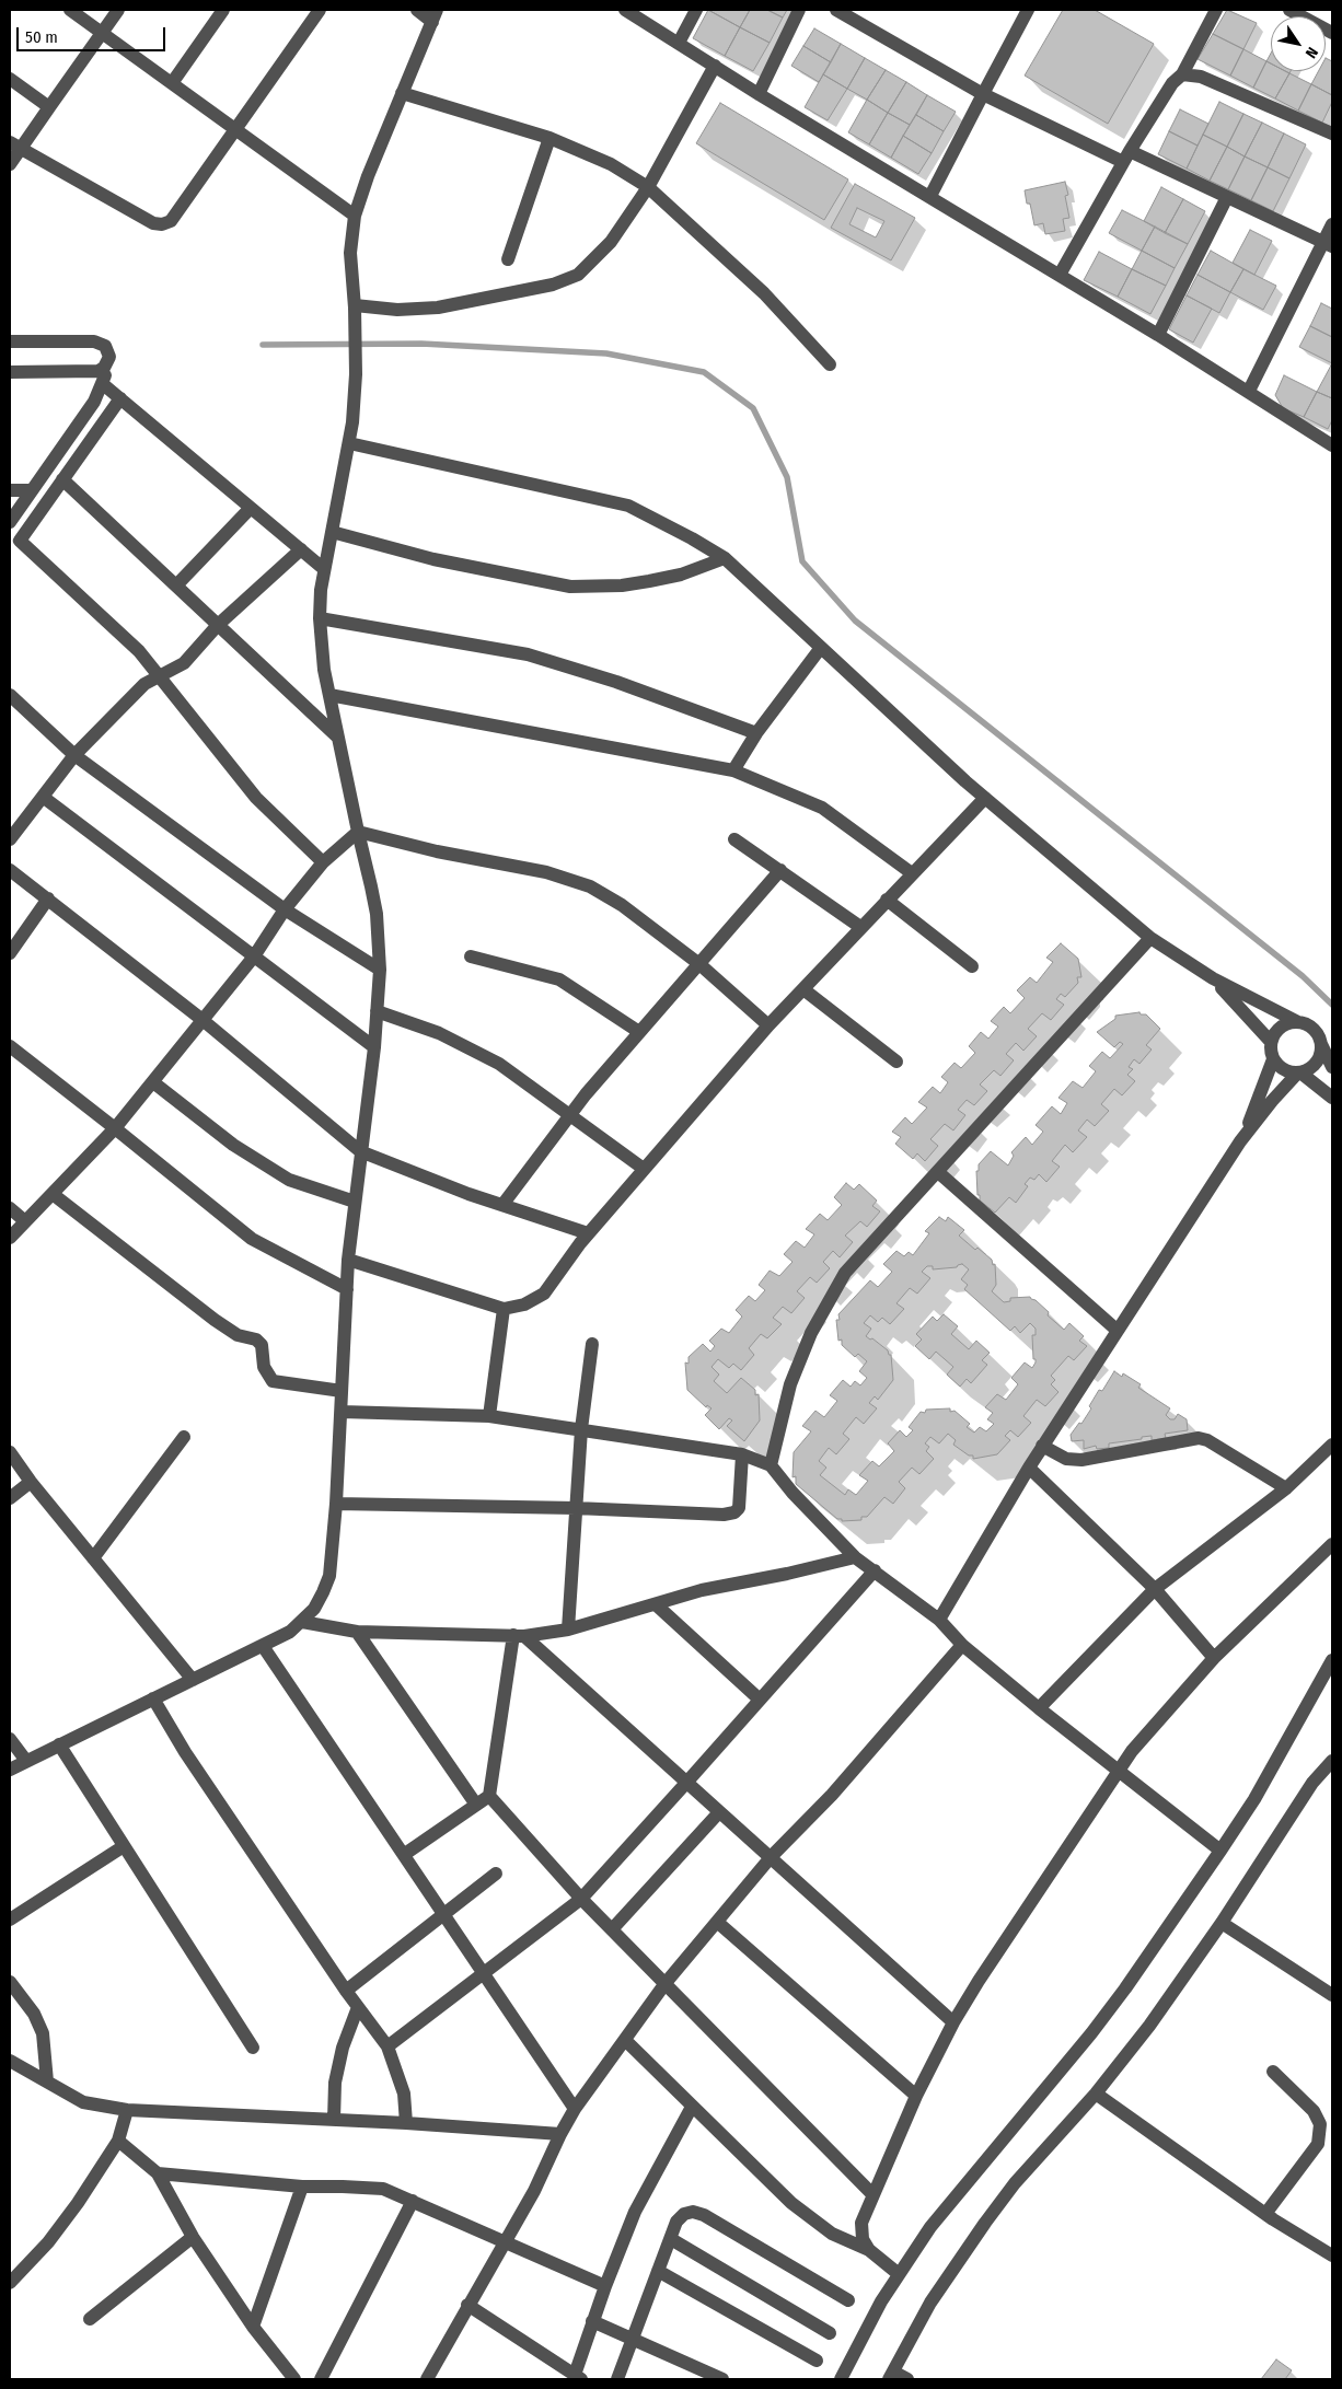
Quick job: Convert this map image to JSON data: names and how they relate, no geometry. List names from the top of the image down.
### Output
{
  "scale_bar": "50 m",
  "north": "bottom right"
}
